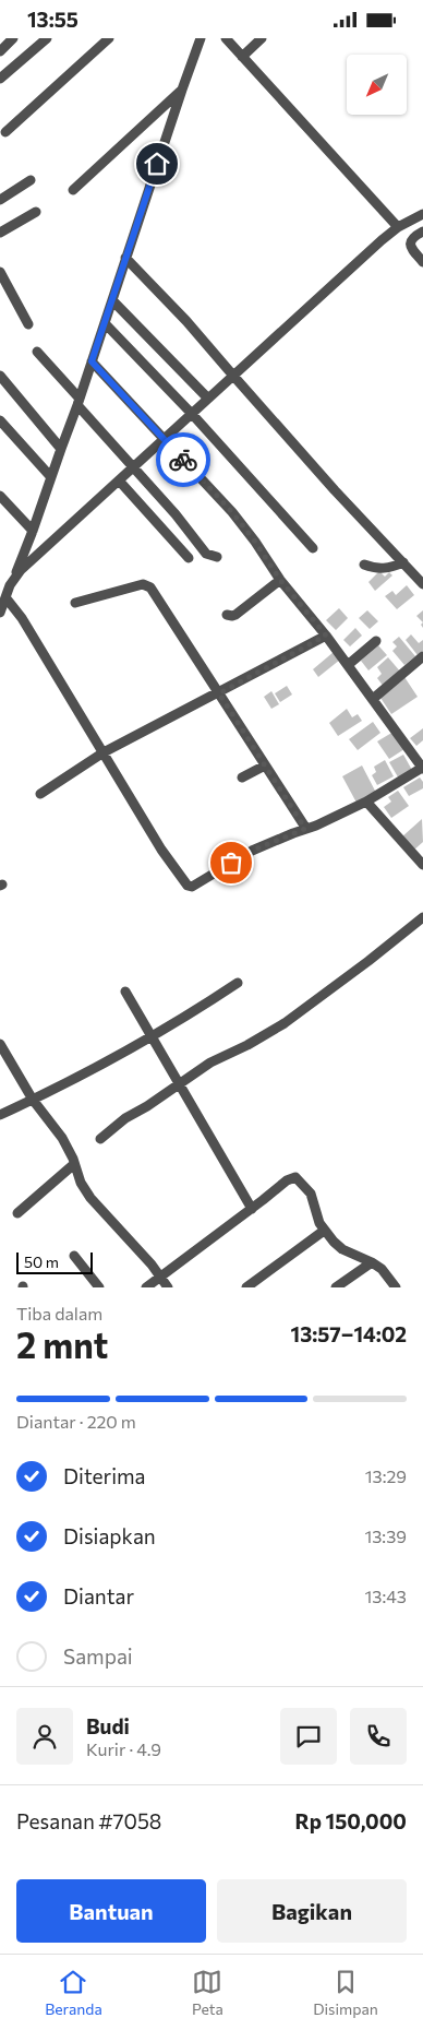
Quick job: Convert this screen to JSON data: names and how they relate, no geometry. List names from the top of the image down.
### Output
{
  "scale_bar": "50 m",
  "north": "bottom left",
  "page": {
    "status": "13:55",
    "scale": "50 m",
    "heading": ["2 mnt", "Tiba dalam", "13:57–14:02"],
    "panel": [
      "Budi",
      "Kurir · 4.9",
      "Pesanan #7058",
      "Rp 150,000"
    ],
    "bar": "Diantar · 220 m",
    "list": [
      ["Diterima", "13:29"],
      ["Disiapkan", "13:39"],
      ["Diantar", "13:43"],
      "Sampai"
    ],
    "buttons": ["Bantuan", "Bagikan"],
    "tabs": ["Beranda", "Peta", "Disimpan"]
  }
}
